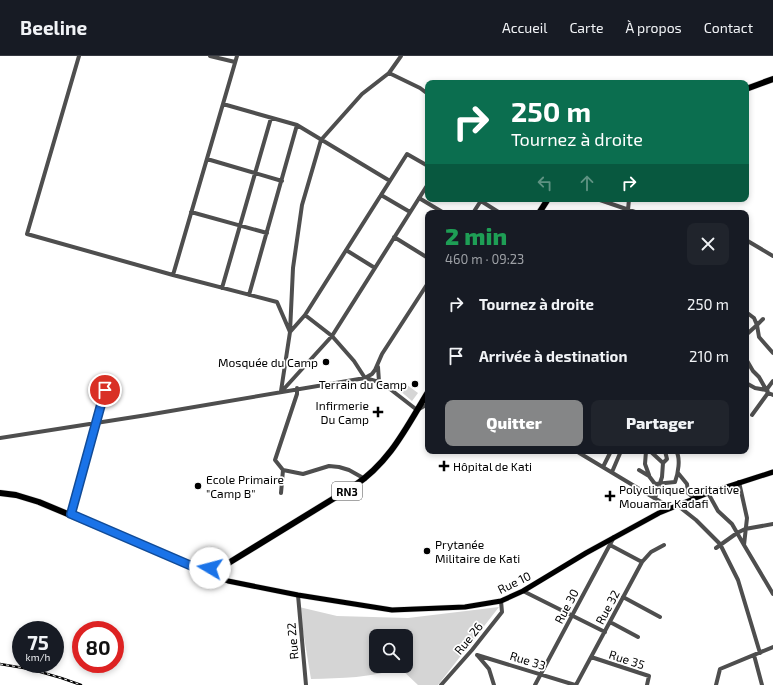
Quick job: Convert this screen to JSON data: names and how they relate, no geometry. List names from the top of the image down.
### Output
{
  "streets": {
    "highway": ["RN3"],
    "main road": ["Rue 10"],
    "street": [
      "Rue 30",
      "Rue 32",
      "Rue 26",
      "Rue 22",
      "Rue 35",
      "Rue 33"
    ]
  },
  "crossings": [
    ["RN3", "Rue 10"],
    ["Rue 10", "Rue 30"],
    ["Rue 10", "Rue 26"],
    ["Rue 10", "Rue 22"],
    ["Rue 30", "Rue 33"],
    ["Rue 32", "Rue 35"],
    ["Rue 32", "Rue 33"]
  ],
  "places": {
    "other": [
      "Mosquée du Camp",
      "Terrain du Camp",
      "Ecole Primaire \"Camp B\"",
      "Prytanée Militaire de Kati"
    ],
    "health": ["Infirmerie Du Camp", "Hôpital de Kati", "Polyclinique caritative Mouamar Kadafi"]
  },
  "page": {
    "header": "Beeline",
    "nav": [
      "Accueil",
      "Carte",
      "À propos",
      "Contact"
    ],
    "turn": ["250 m", "Tournez à droite"],
    "heading": ["2 min", "460 m · 09:23"],
    "list": [
      {
        "name": "Tournez à droite",
        "value": "250 m"
      },
      {
        "name": "Arrivée à destination",
        "value": "210 m"
      }
    ],
    "buttons": ["Quitter", "Partager"],
    "speed": "75 km/h",
    "limit": "80"
  }
}
